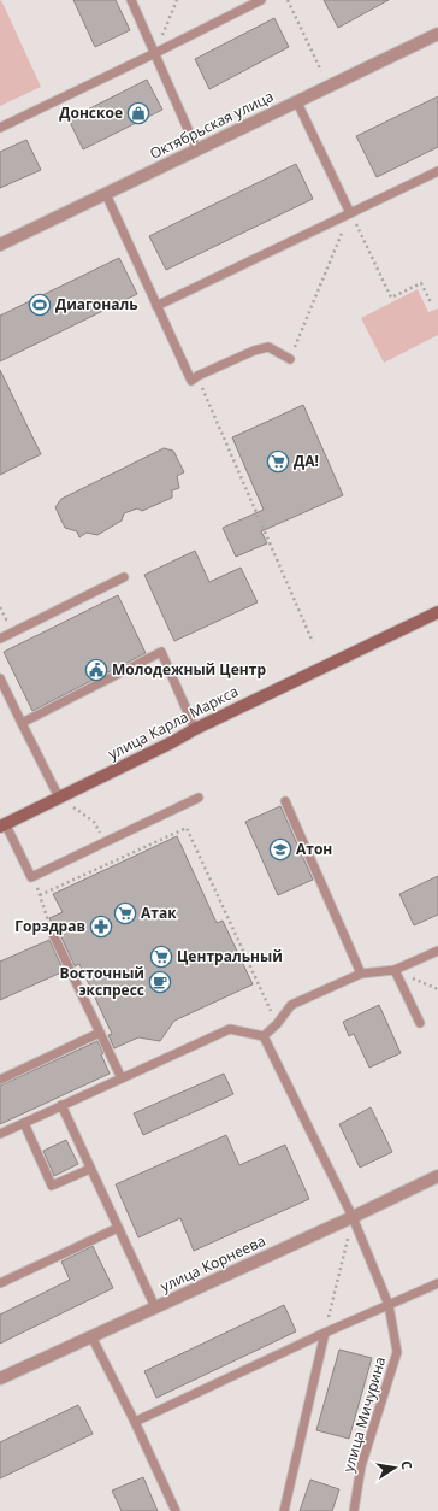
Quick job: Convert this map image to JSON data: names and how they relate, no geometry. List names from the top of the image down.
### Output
{
  "streets": {
    "main road": ["улица Карла Маркса"],
    "street": ["Октябрьская улица", "улица Корнеева"],
    "lane": ["улица Мичурина"]
  },
  "crossings": [
    ["улица Корнеева", "улица Мичурина"]
  ],
  "places": {
    "shop": ["Донское"],
    "sports": ["Диагональ"],
    "supermarket": ["ДА!", "Атак", "Центральный"],
    "public building": ["Молодежный Центр"],
    "school or university": ["Атон"],
    "pharmacy": ["Горздрав"],
    "cafe": ["Восточный экспресс"]
  },
  "north": "right"
}
